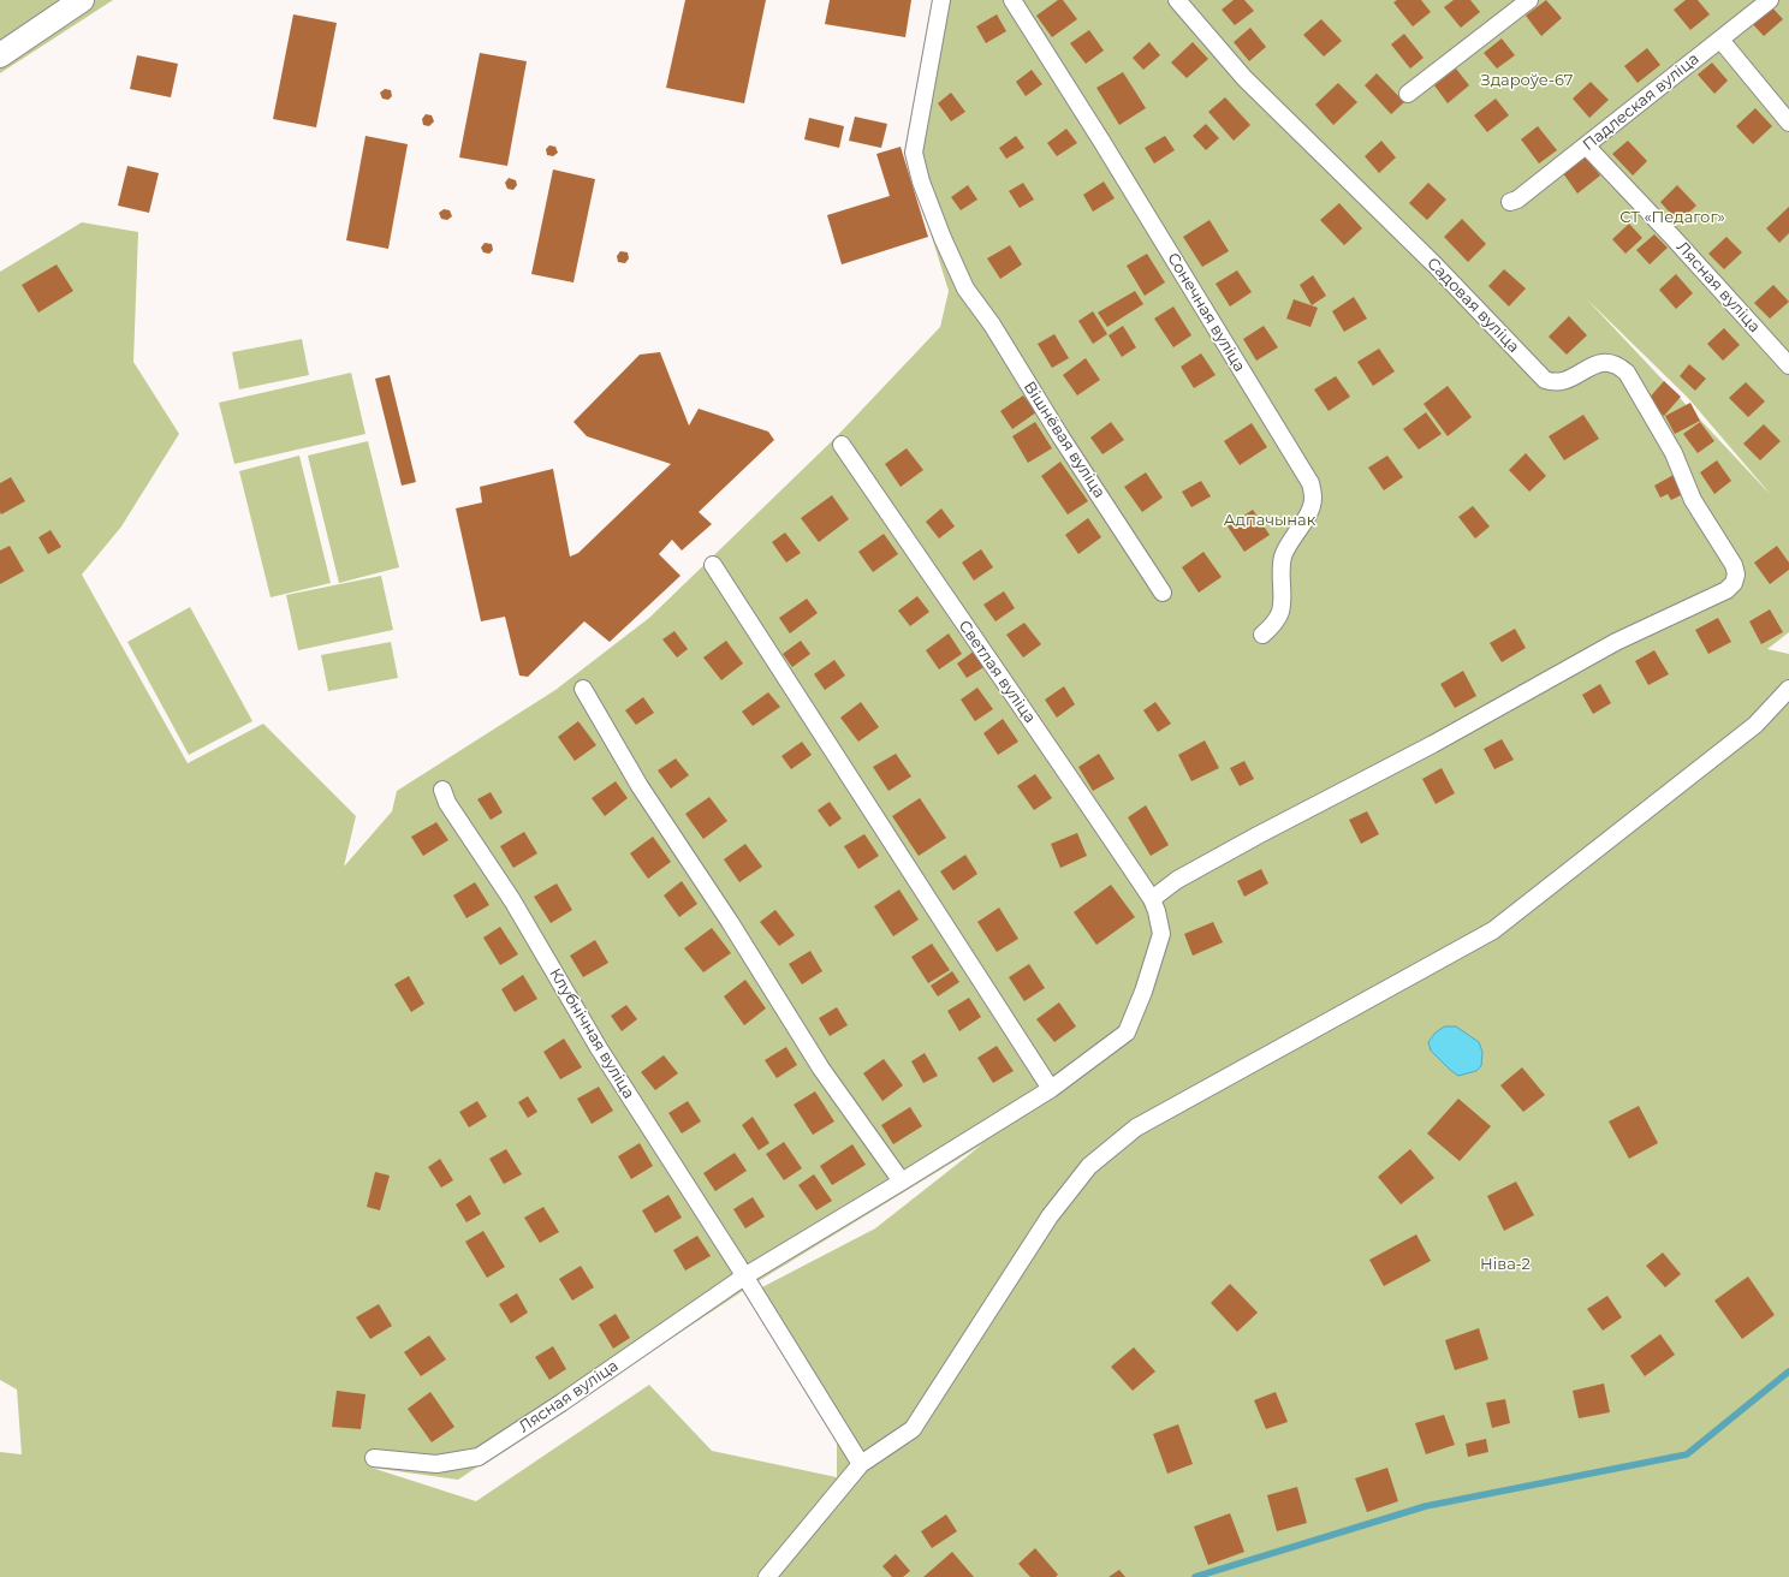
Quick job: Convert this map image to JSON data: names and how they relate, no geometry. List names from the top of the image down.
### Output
{
  "streets": {
    "street": [
      "Падлеская вуліца",
      "Лясная вуліца",
      "Садовая вуліца",
      "Сонечная вуліца",
      "Вішнёвая вуліца",
      "Светлая вуліца",
      "Клубнічная вуліца"
    ]
  },
  "crossings": [
    ["Падлеская вуліца", "Лясная вуліца"],
    ["Лясная вуліца", "Светлая вуліца"],
    ["Лясная вуліца", "Клубнічная вуліца"],
    ["Садовая вуліца", "Светлая вуліца"]
  ],
  "parks": [
    "Здароўе-67",
    "СТ «Педагог»",
    "Адпачынак",
    "Ніва-2"
  ]
}
